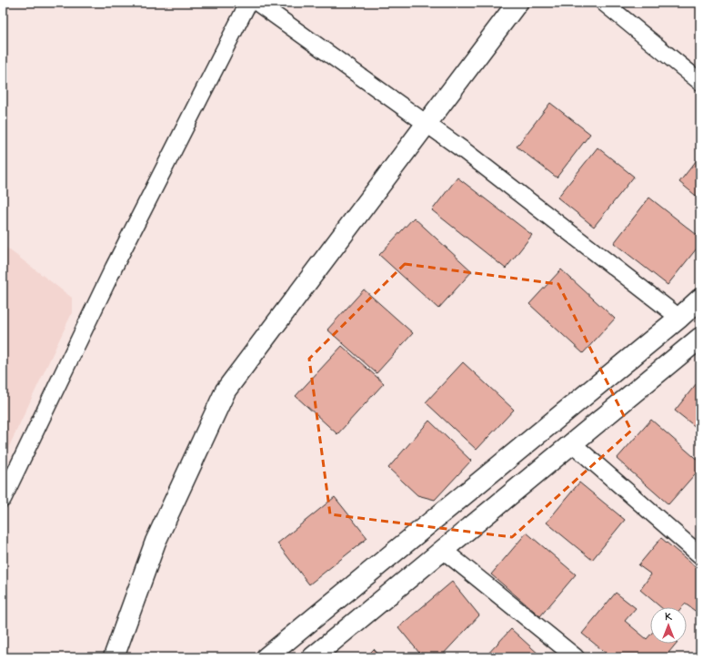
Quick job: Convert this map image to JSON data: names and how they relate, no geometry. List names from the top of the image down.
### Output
{
  "north": "top"
}
